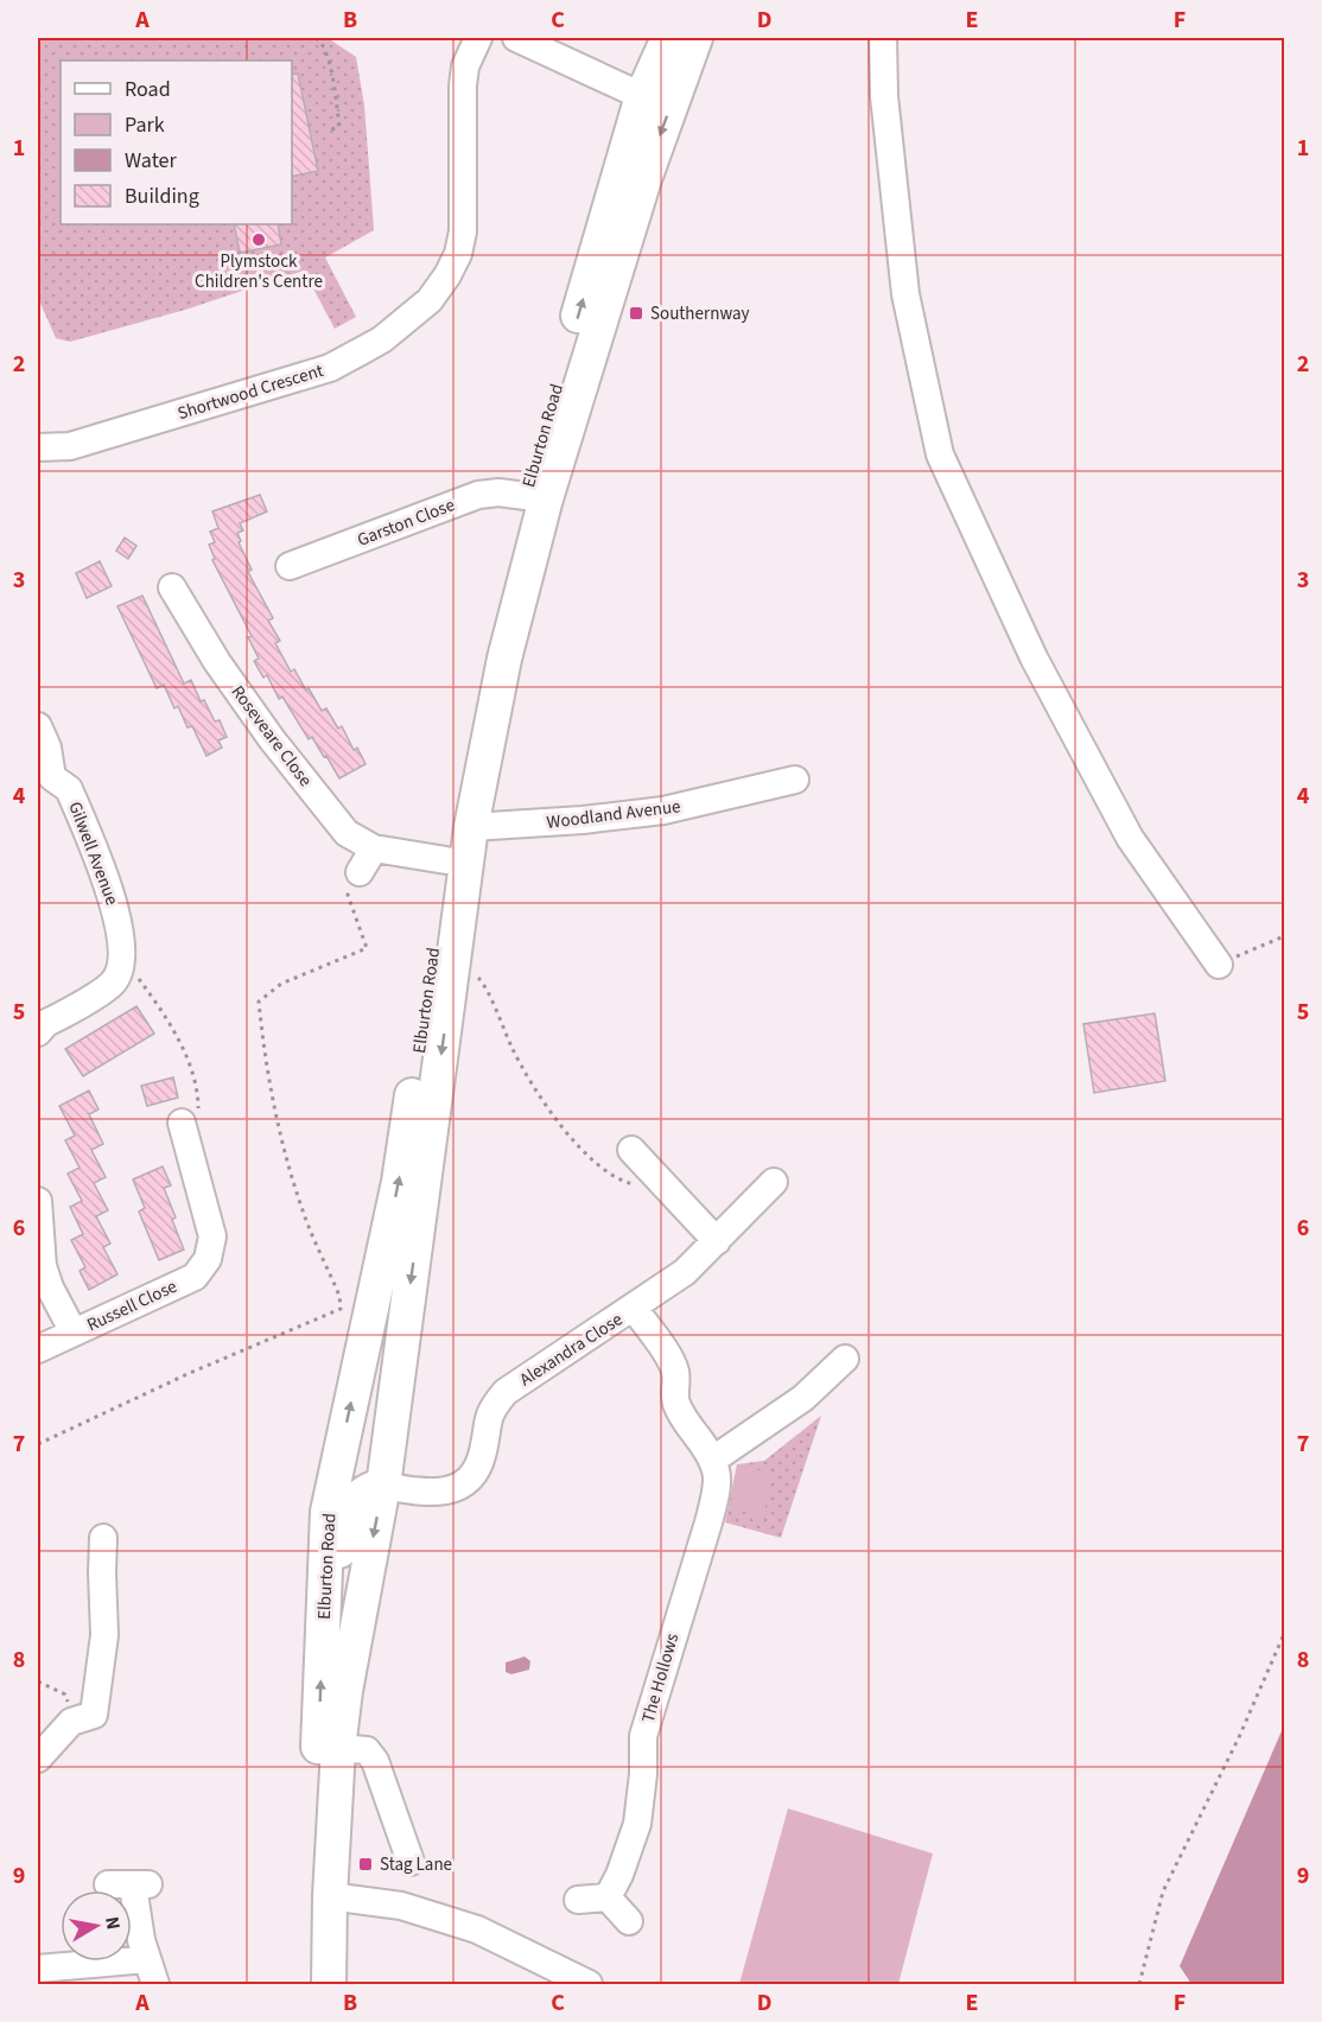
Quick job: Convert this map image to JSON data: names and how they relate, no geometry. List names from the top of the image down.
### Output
{
  "streets": {
    "main road": ["Elburton Road"],
    "street": [
      "Shortwood Crescent",
      "Garston Close",
      "Roseveare Close",
      "Woodland Avenue",
      "Gilwell Avenue",
      "Russell Close",
      "Alexandra Close",
      "The Hollows"
    ]
  },
  "crossings": [
    ["Elburton Road", "Garston Close"],
    ["Elburton Road", "Roseveare Close"],
    ["Elburton Road", "Woodland Avenue"],
    ["Elburton Road", "Alexandra Close"]
  ],
  "places": {
    "other": ["Plymstock Children's Centre"],
    "transit": ["Southernway", "Stag Lane"]
  },
  "legend": [
    "Road",
    "Park",
    "Water",
    "Building"
  ],
  "north": "right",
  "grid": {
    "columns": [
      "A",
      "B",
      "C",
      "D",
      "E",
      "F"
    ],
    "rows": [
      "1",
      "2",
      "3",
      "4",
      "5",
      "6",
      "7",
      "8",
      "9"
    ]
  }
}
